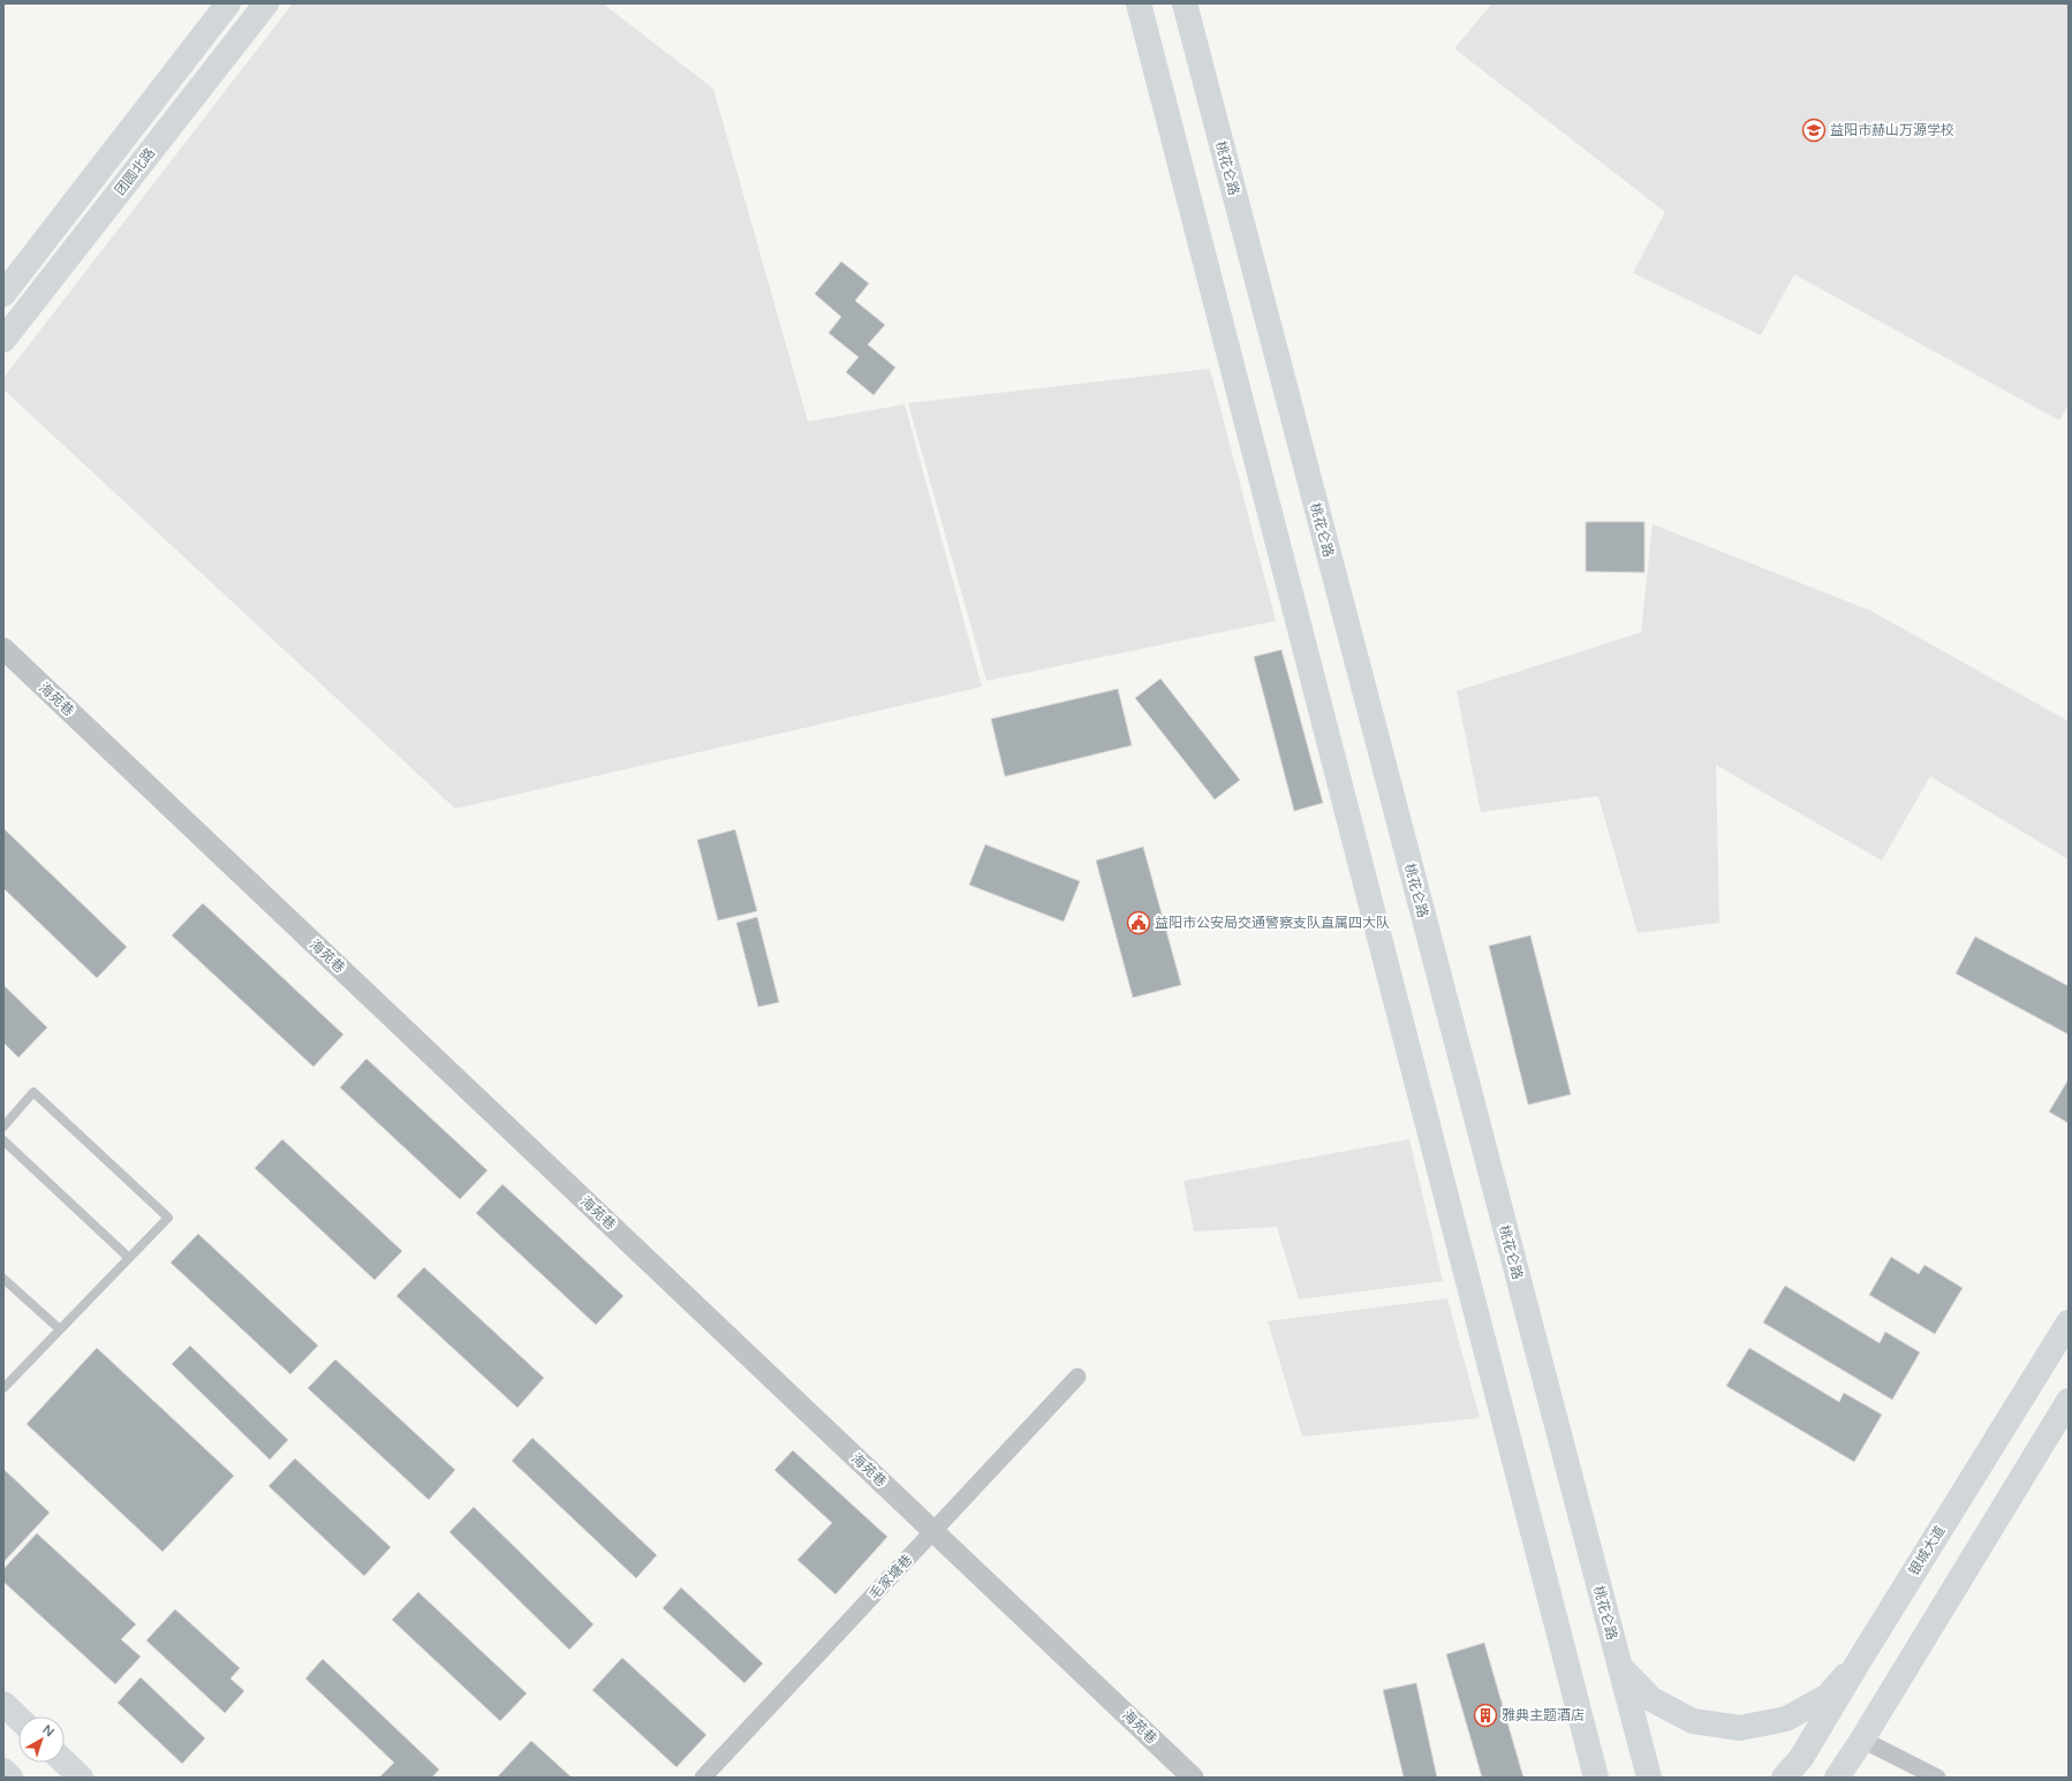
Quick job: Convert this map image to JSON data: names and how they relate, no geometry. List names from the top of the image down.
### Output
{
  "streets": {
    "main road": ["桃花仑路", "团圆北路", "银城大道"],
    "street": ["海苑巷", "毛家塘巷"]
  },
  "crossings": [
    ["海苑巷", "毛家塘巷"]
  ],
  "places": {
    "school or university": ["益阳市赫山万源学校"],
    "public building": ["益阳市公安局交通警察支队直属四大队"],
    "building": ["雅典主题酒店"]
  },
  "north": "top right"
}
